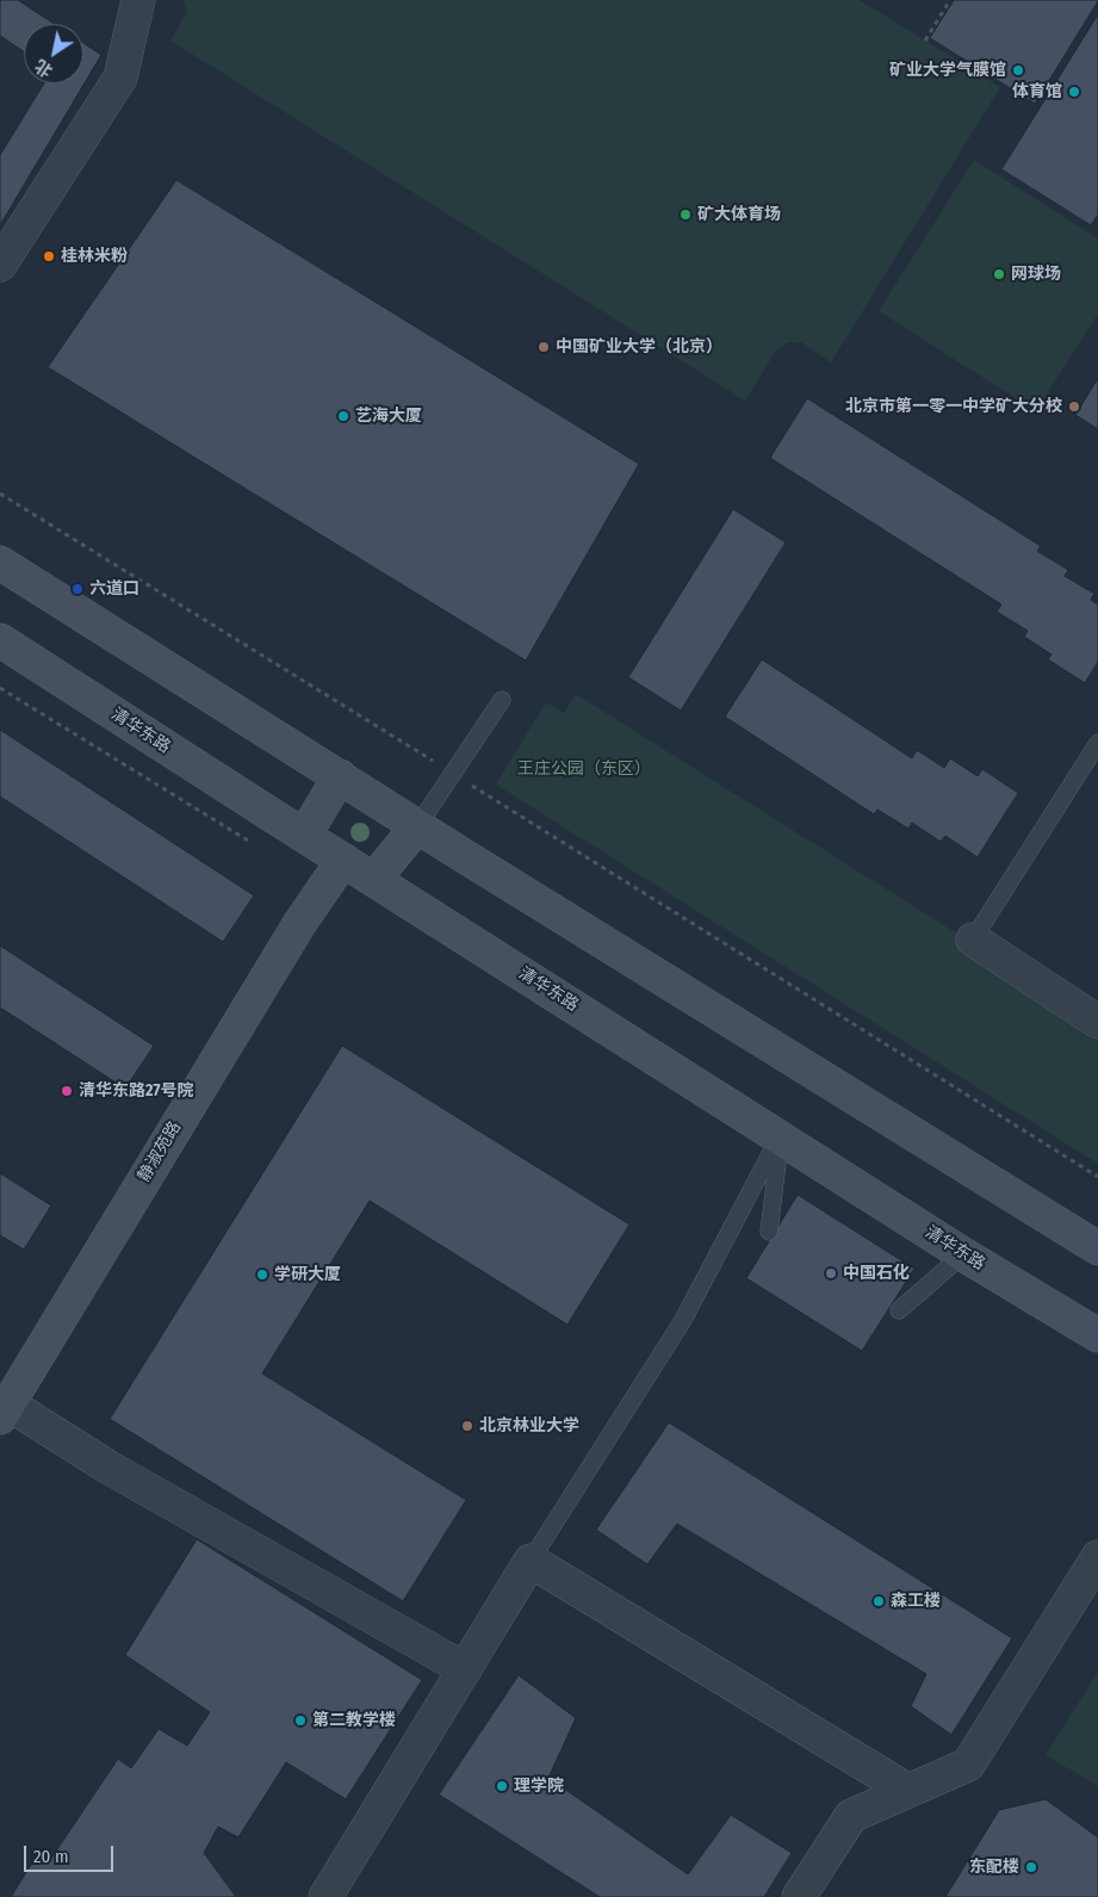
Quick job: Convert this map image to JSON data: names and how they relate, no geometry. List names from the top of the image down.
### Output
{
  "streets": {
    "main road": ["清华东路", "静淑苑路"]
  },
  "crossings": [
    ["清华东路", "静淑苑路"]
  ],
  "parks": ["王庄公园（东区）"],
  "places": [
    "矿业大学气膜馆",
    "体育馆",
    "矿大体育场",
    "桂林米粉",
    "网球场",
    "中国矿业大学（北京）",
    "北京市第一零一中学矿大分校",
    "艺海大厦",
    "六道口",
    "清华东路27号院",
    "中国石化",
    "学研大厦",
    "北京林业大学",
    "森工楼",
    "第二教学楼",
    "理学院",
    "东配楼"
  ],
  "scale_bar": "20 m",
  "north": "bottom left"
}
